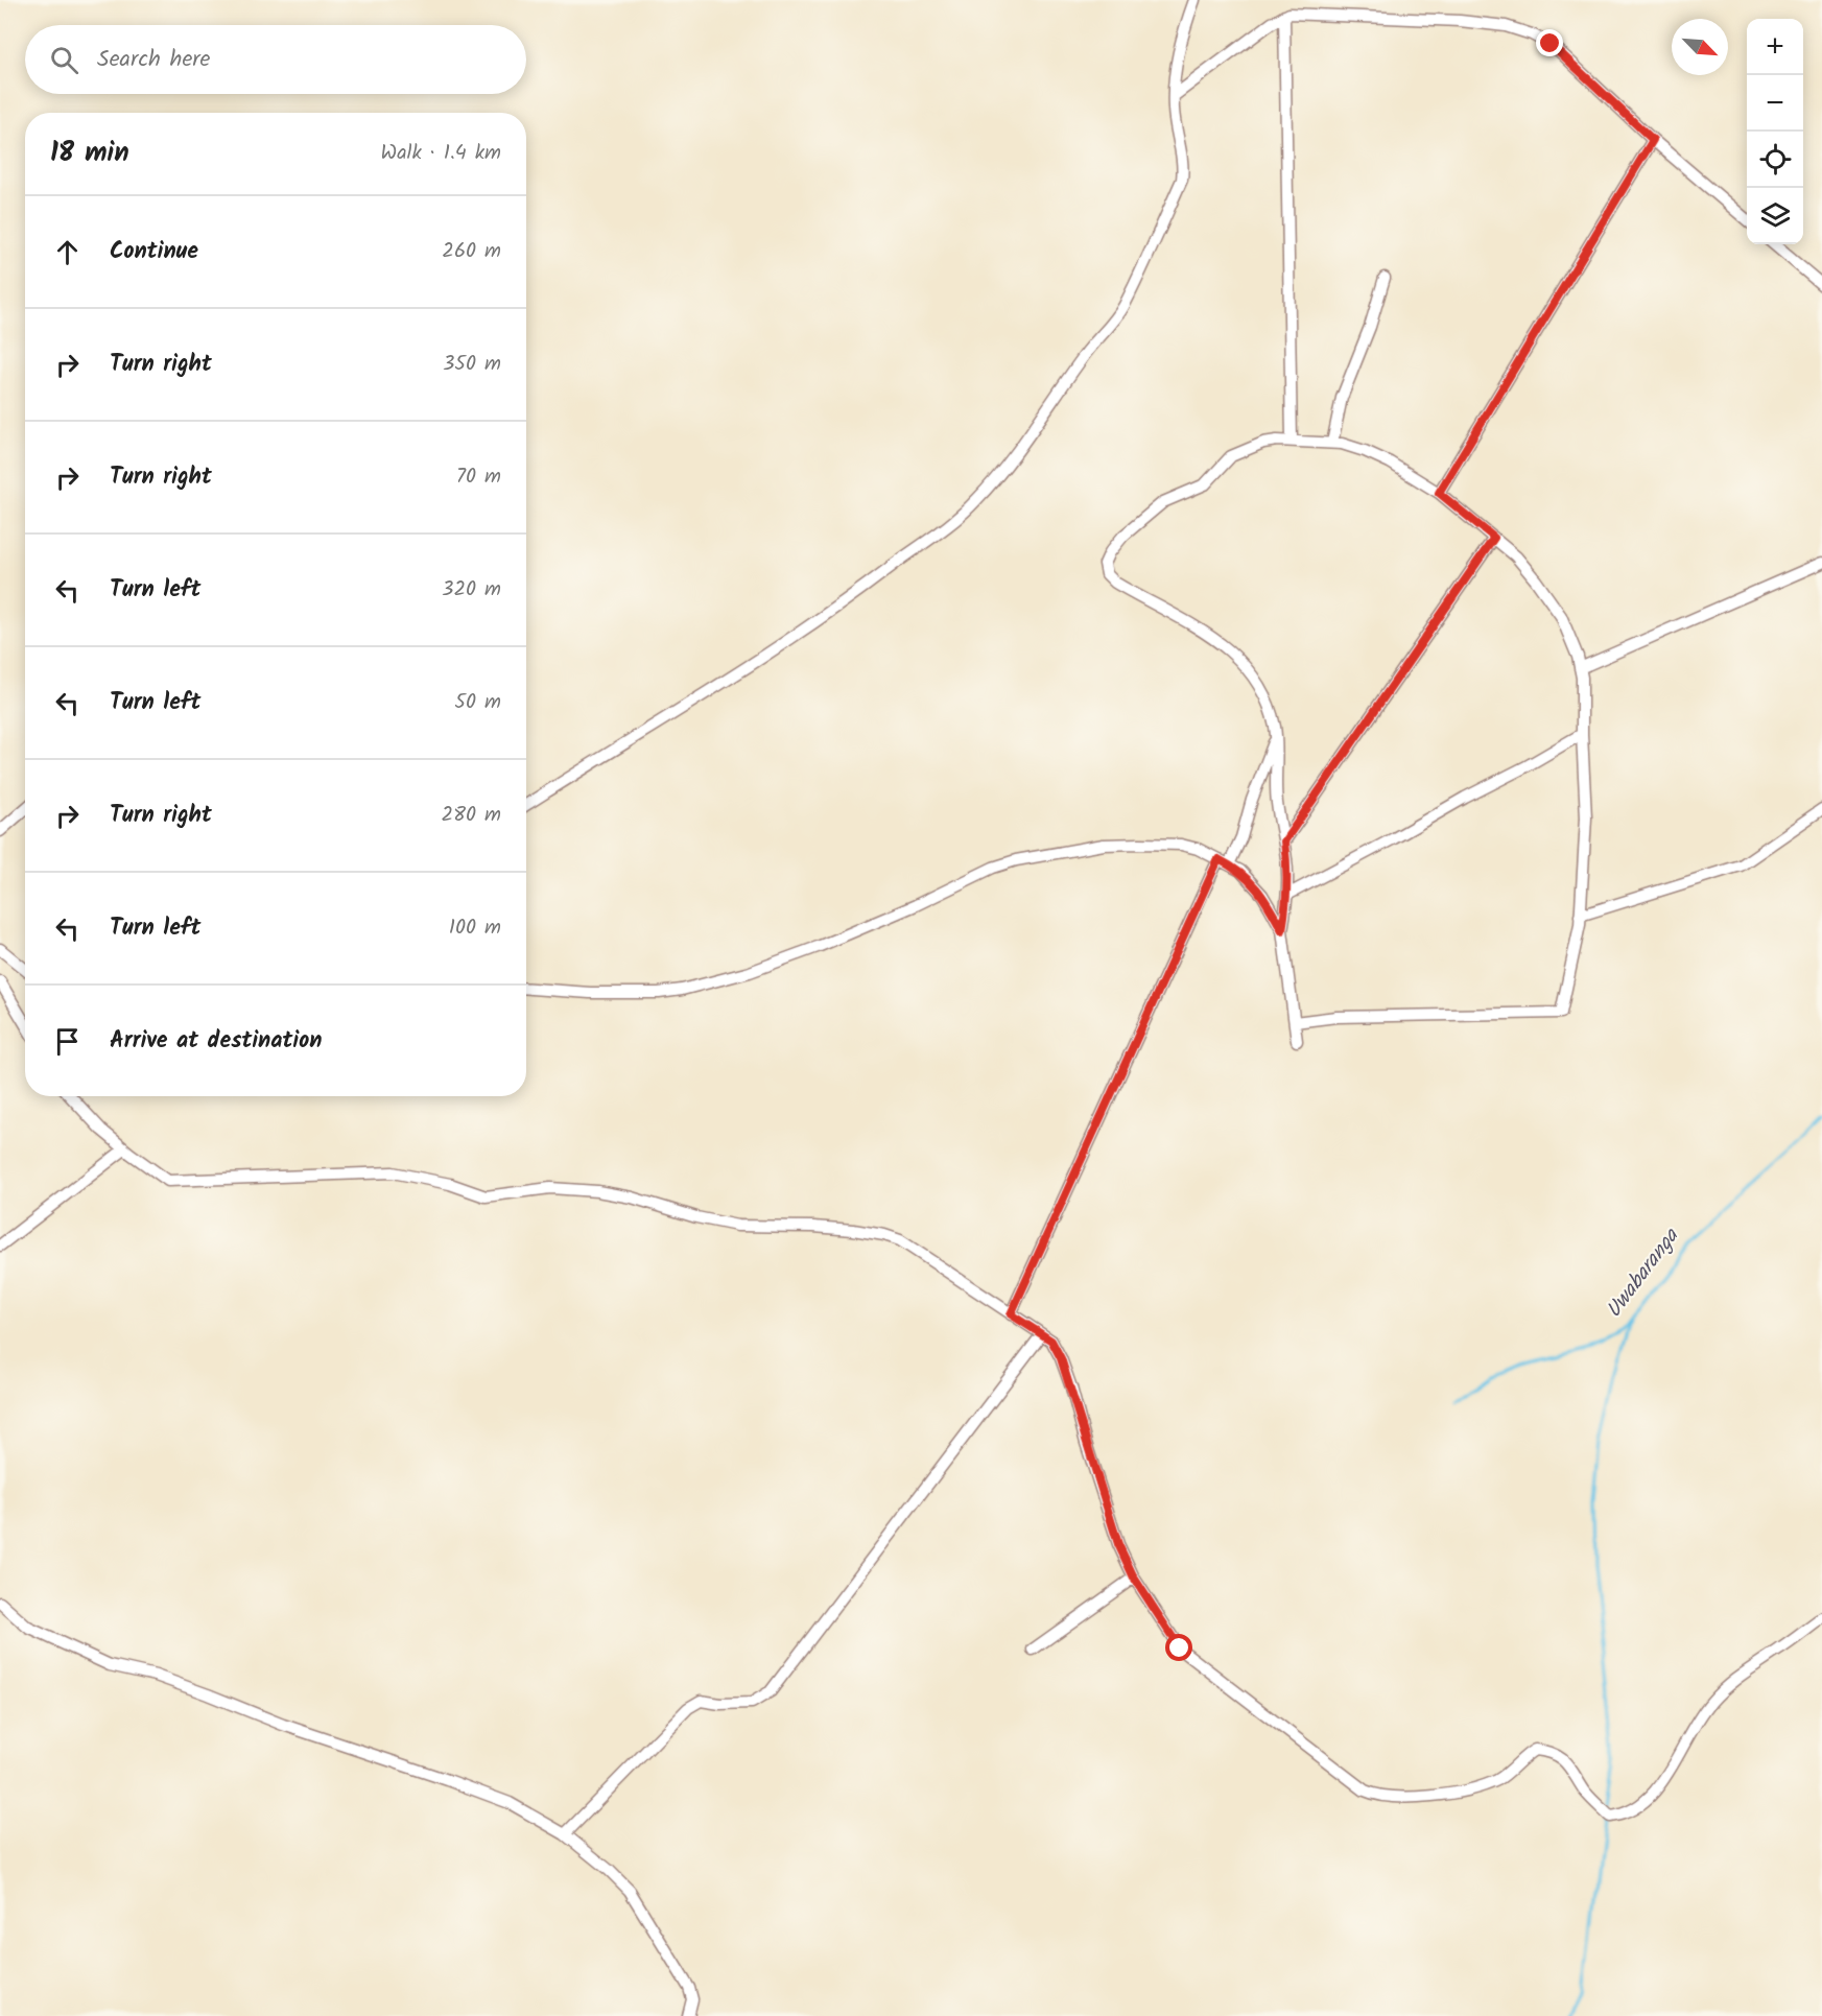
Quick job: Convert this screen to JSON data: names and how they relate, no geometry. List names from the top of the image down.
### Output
{
  "water": ["Uwabaranga"],
  "north": "bottom right",
  "page": {
    "map_buttons": ["+", "−"],
    "search": "Search here",
    "heading": ["18 min", "Walk · 1.4 km"],
    "list": [
      ["Continue", "260 m"],
      ["Turn right", "350 m"],
      ["Turn right", "70 m"],
      ["Turn left", "320 m"],
      ["Turn left", "50 m"],
      ["Turn right", "280 m"],
      ["Turn left", "100 m"],
      "Arrive at destination"
    ]
  }
}
